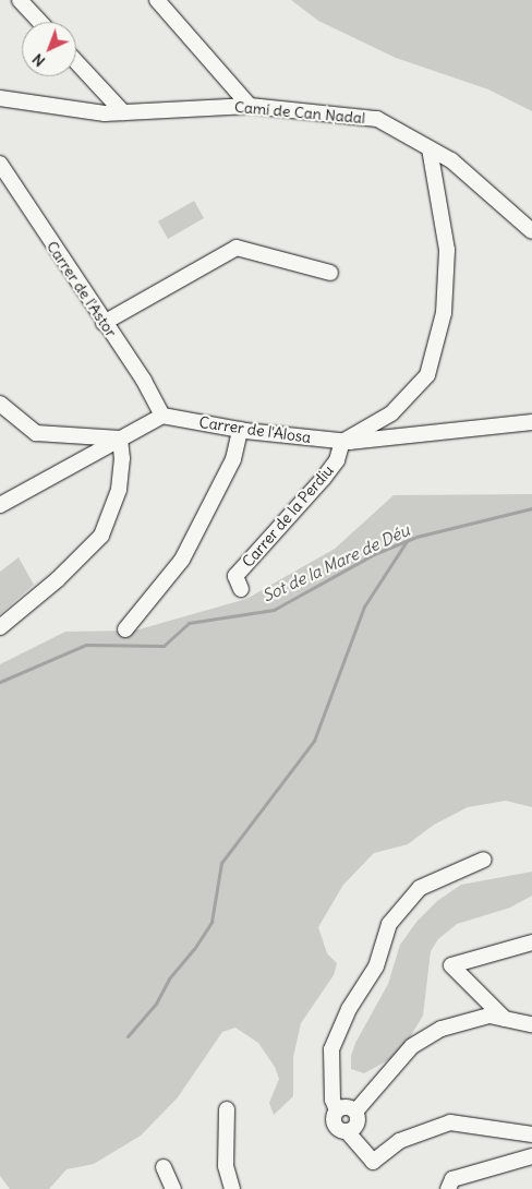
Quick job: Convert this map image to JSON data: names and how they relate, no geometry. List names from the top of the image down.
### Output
{
  "streets": {
    "street": [
      "Camí de Can Nadal",
      "Carrer de l'Astor",
      "Carrer de l'Alosa",
      "Carrer de la Perdiu"
    ]
  },
  "crossings": [
    ["Carrer de l'Astor", "Carrer de l'Alosa"],
    ["Carrer de l'Alosa", "Carrer de la Perdiu"]
  ],
  "water": ["Sot de la Mare de Déu"],
  "north": "bottom left"
}
